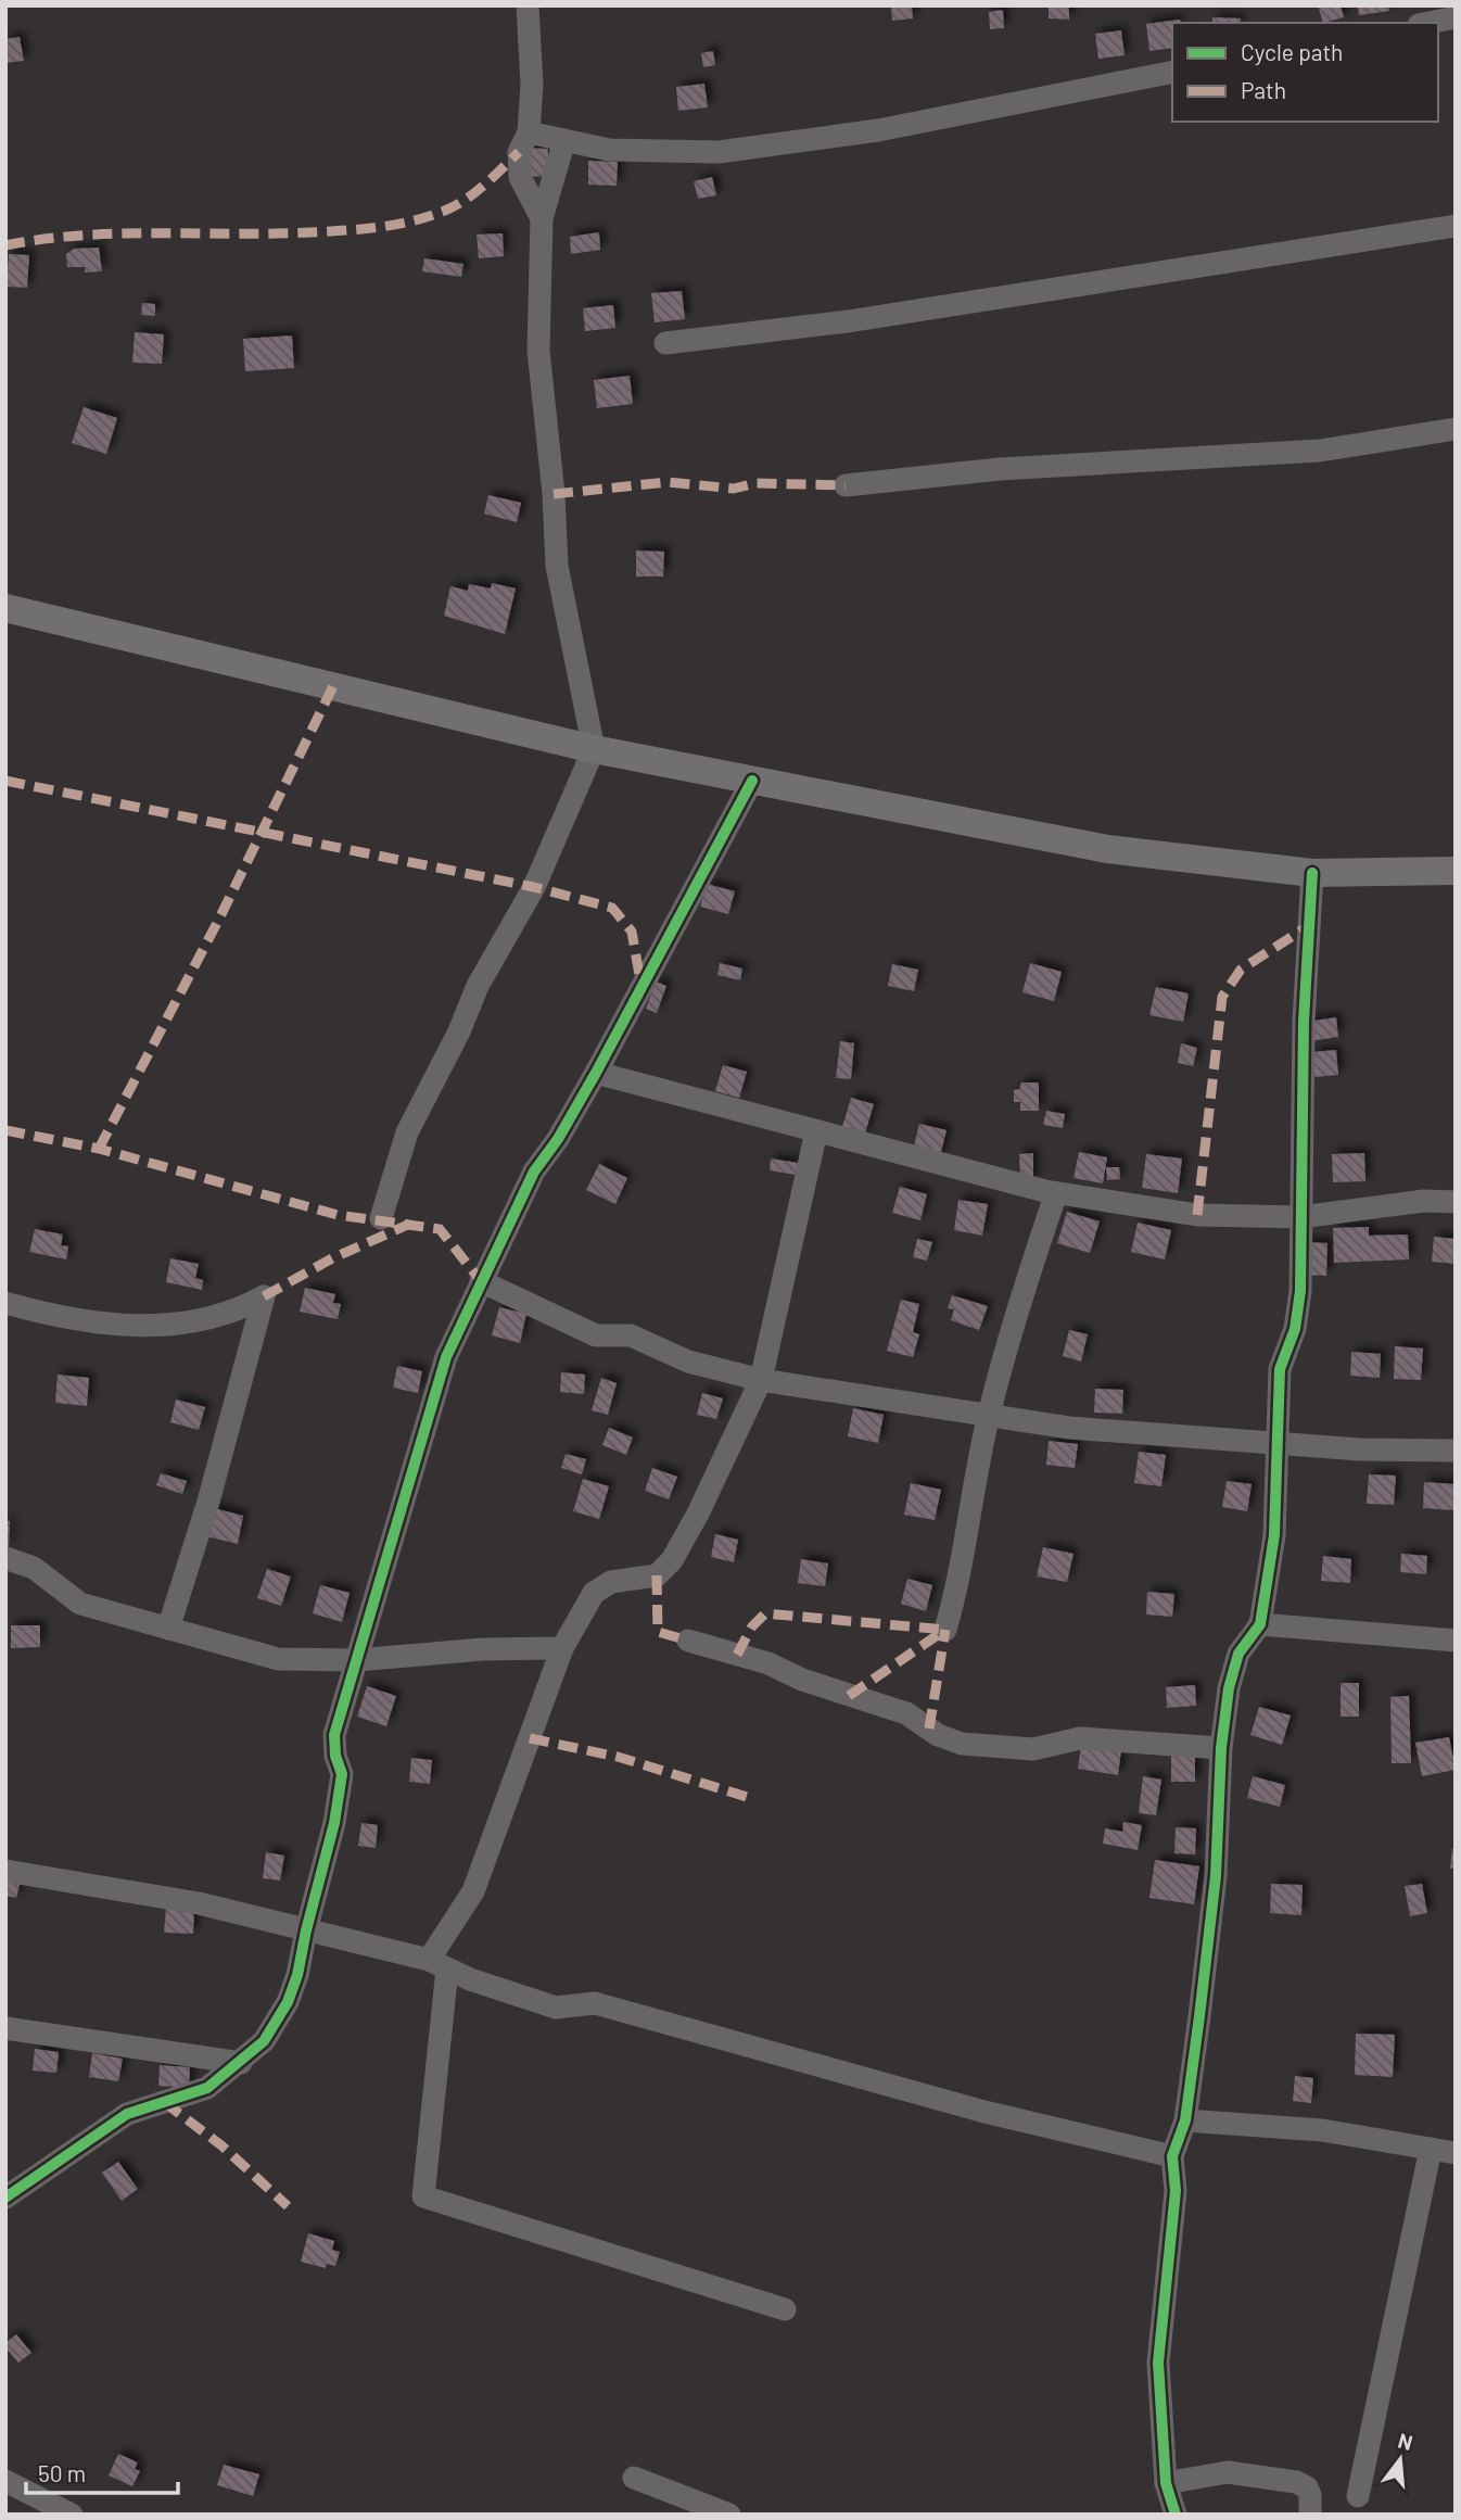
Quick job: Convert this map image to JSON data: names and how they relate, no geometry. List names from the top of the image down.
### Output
{
  "legend": ["Cycle path", "Path"],
  "scale_bar": "50 m",
  "north": "top"
}
